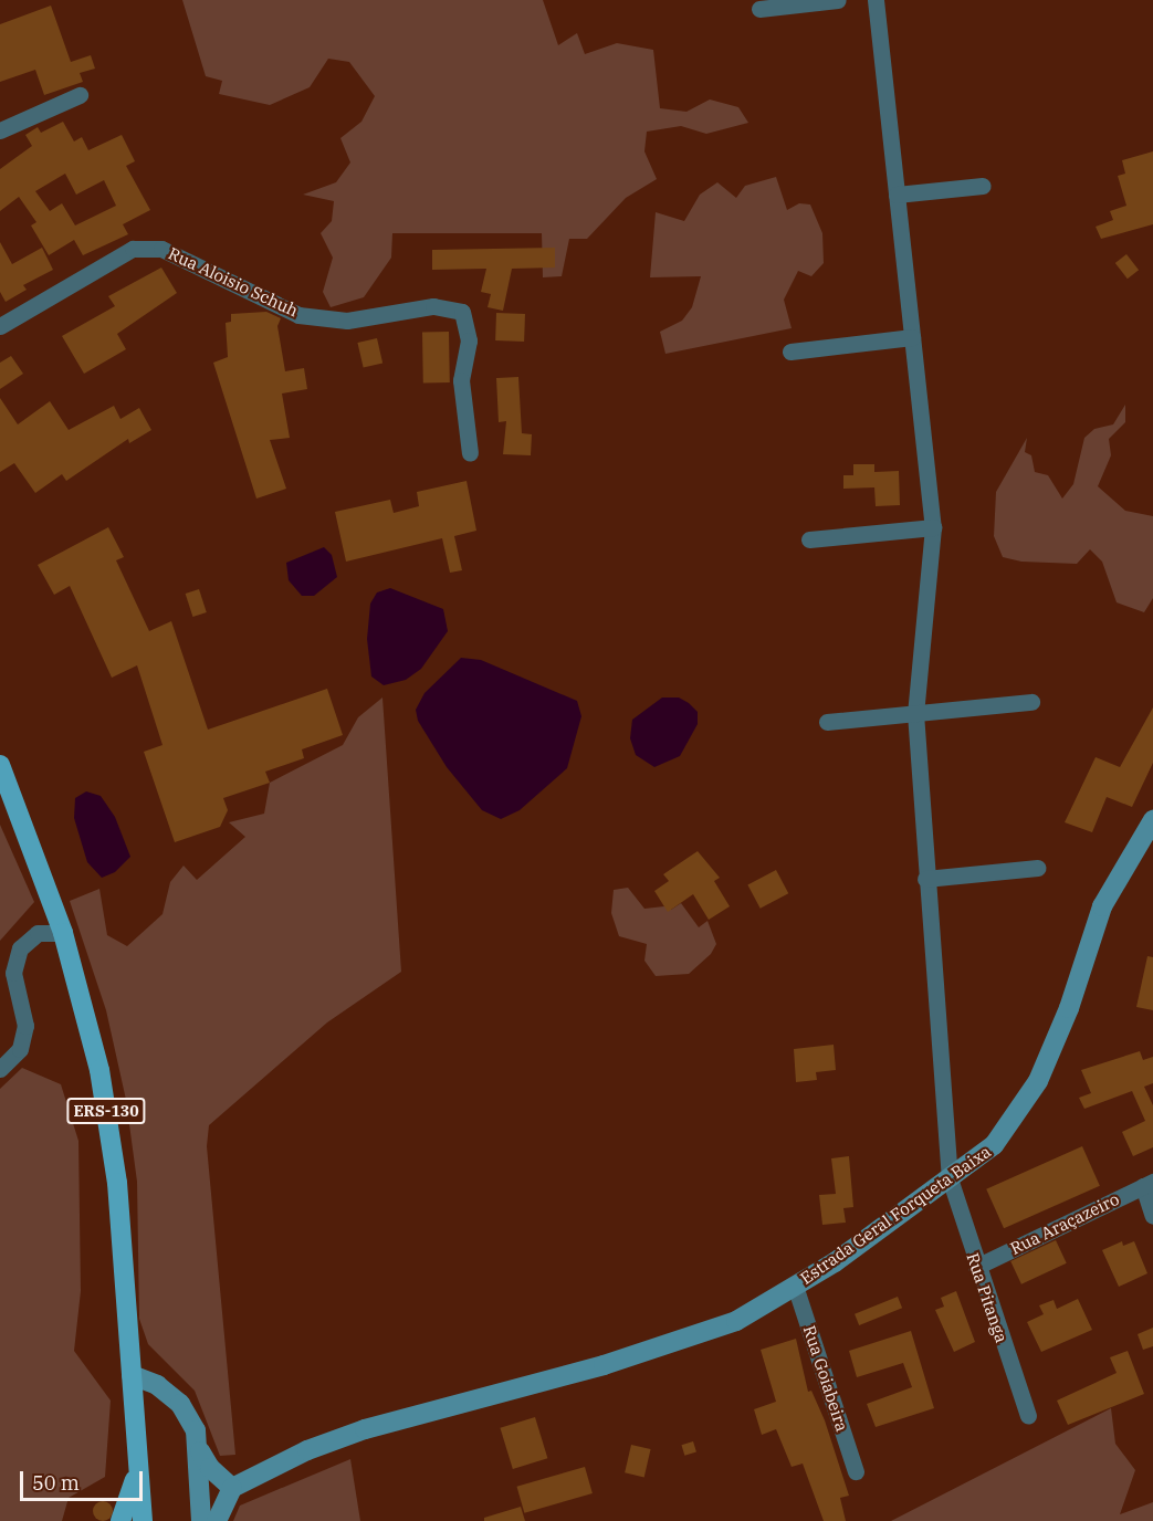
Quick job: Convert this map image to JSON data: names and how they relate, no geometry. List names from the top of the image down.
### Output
{
  "streets": {
    "main road": ["ERS-130"],
    "street": [
      "Rua Aloisio Schuh",
      "Estrada Geral Forqueta Baixa",
      "Rua Araçazeiro",
      "Rua Pitanga",
      "Rua Goiabeira"
    ]
  },
  "crossings": [
    ["Estrada Geral Forqueta Baixa", "Rua Pitanga"],
    ["Estrada Geral Forqueta Baixa", "Rua Goiabeira"],
    ["Rua Araçazeiro", "Rua Pitanga"]
  ],
  "scale_bar": "50 m"
}
